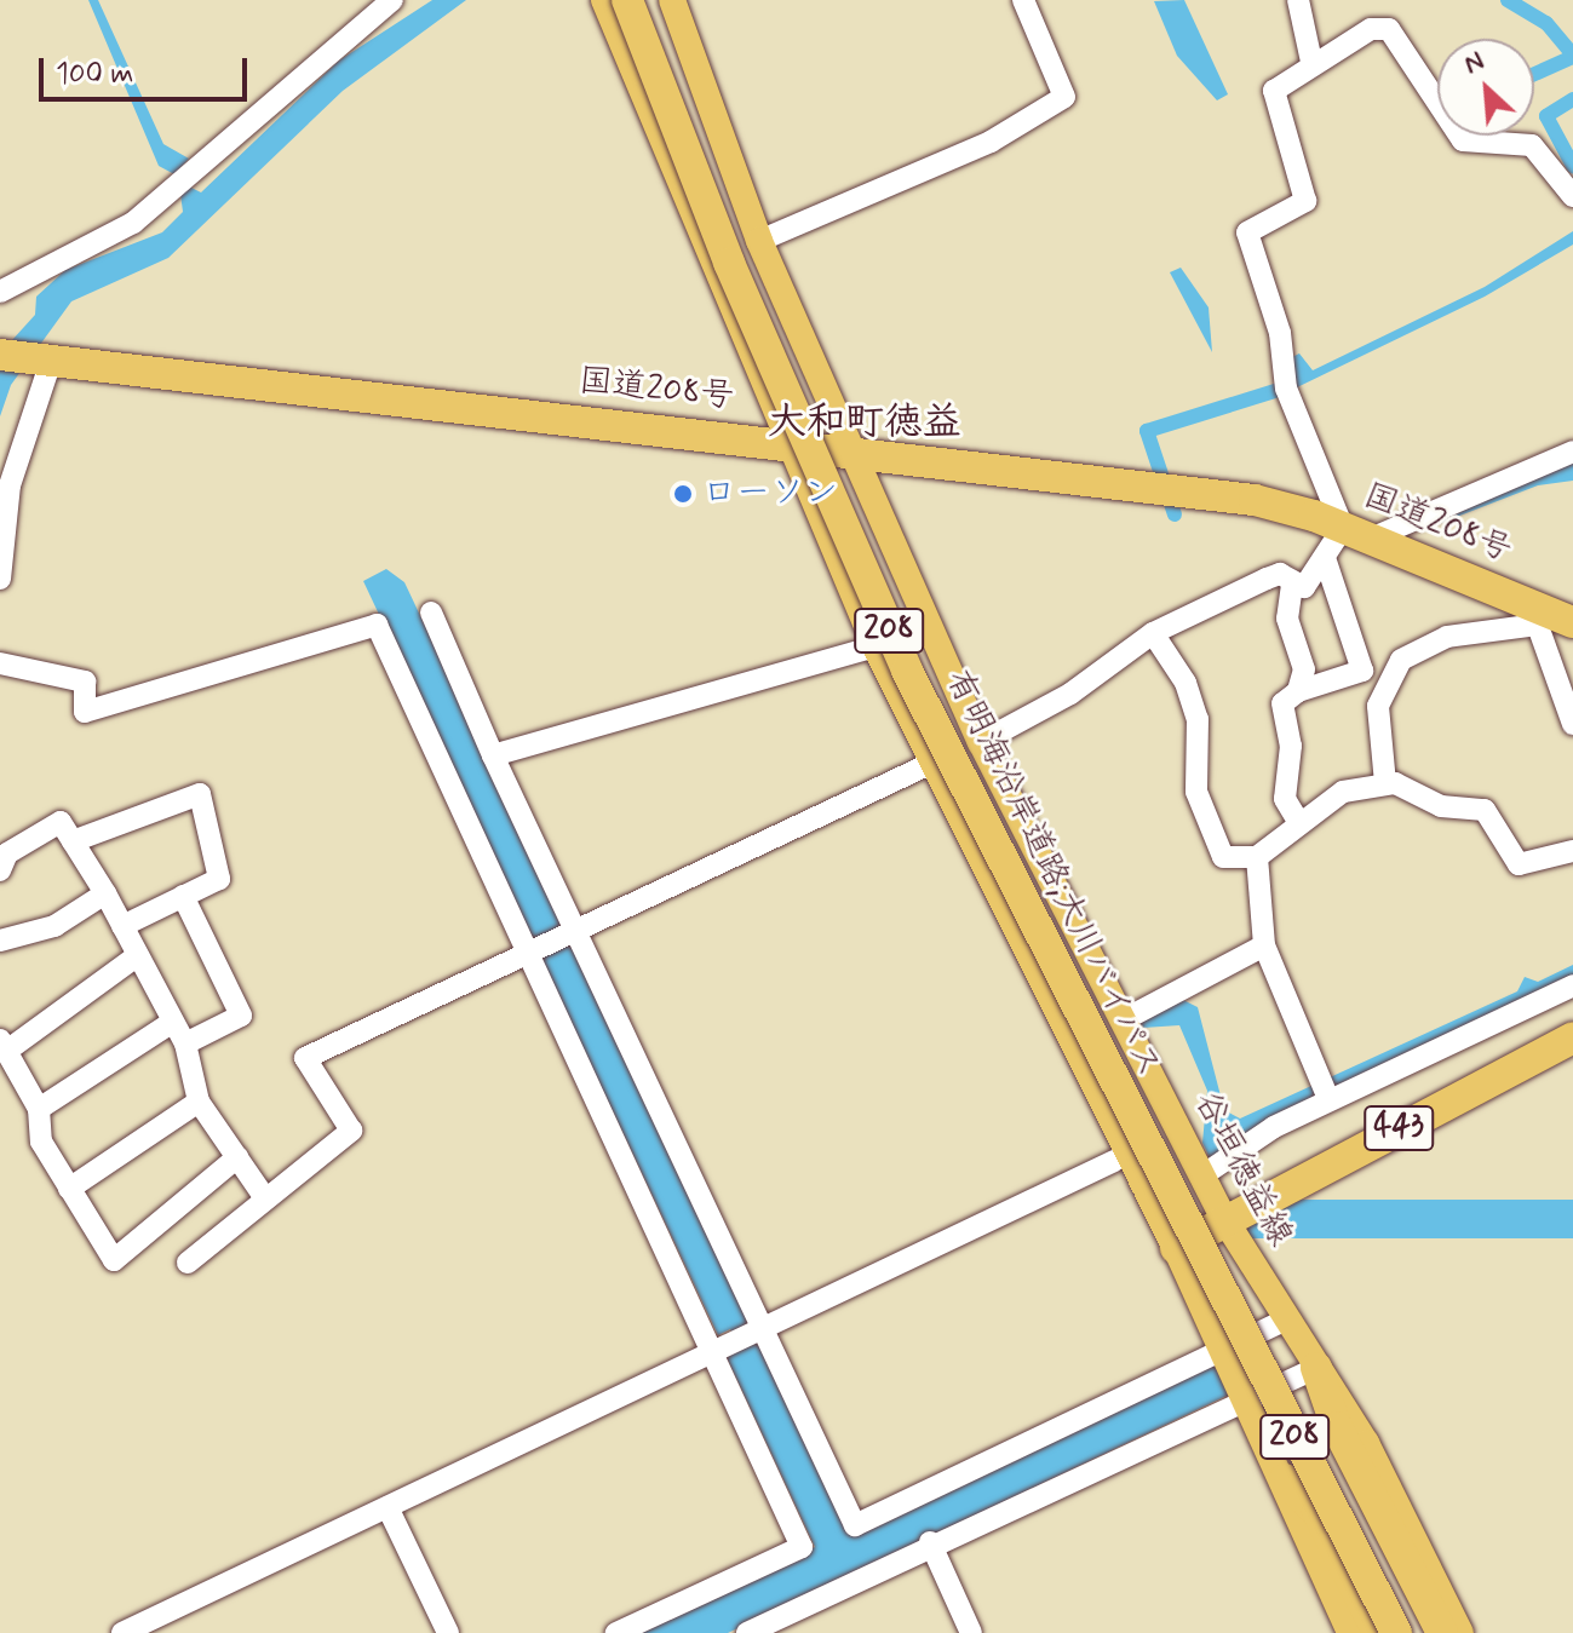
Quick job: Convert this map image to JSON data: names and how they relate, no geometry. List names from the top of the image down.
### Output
{
  "streets": {
    "highway": [
      "国道208号",
      "208",
      "有明海沿岸道路;大川バイパス",
      "443"
    ],
    "main road": ["谷垣徳益線"]
  },
  "crossings": [
    ["国道208号", "谷垣徳益線"],
    ["208", "有明海沿岸道路;大川バイパス"],
    ["208", "443"],
    ["有明海沿岸道路;大川バイパス", "443"],
    ["443", "谷垣徳益線"]
  ],
  "districts": ["大和町徳益"],
  "places": ["ローソン"],
  "scale_bar": "100 m",
  "north": "top left"
}
